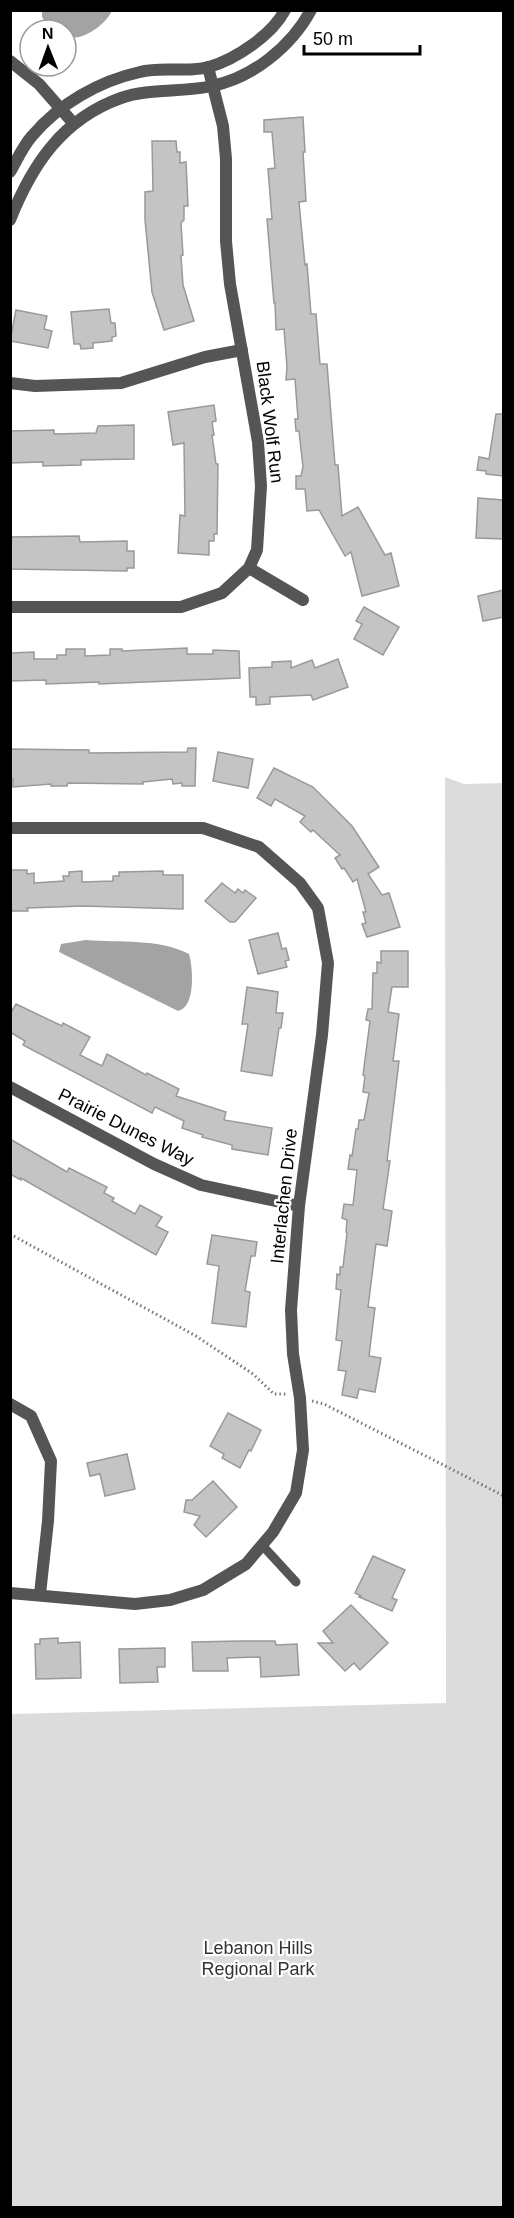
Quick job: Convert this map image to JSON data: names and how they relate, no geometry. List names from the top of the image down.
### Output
{
  "streets": {
    "street": ["Black Wolf Run", "Prairie Dunes Way", "Interlachen Drive"]
  },
  "crossings": [
    ["Prairie Dunes Way", "Interlachen Drive"]
  ],
  "parks": ["Lebanon Hills Regional Park"],
  "scale_bar": "50 m",
  "north": "top"
}
